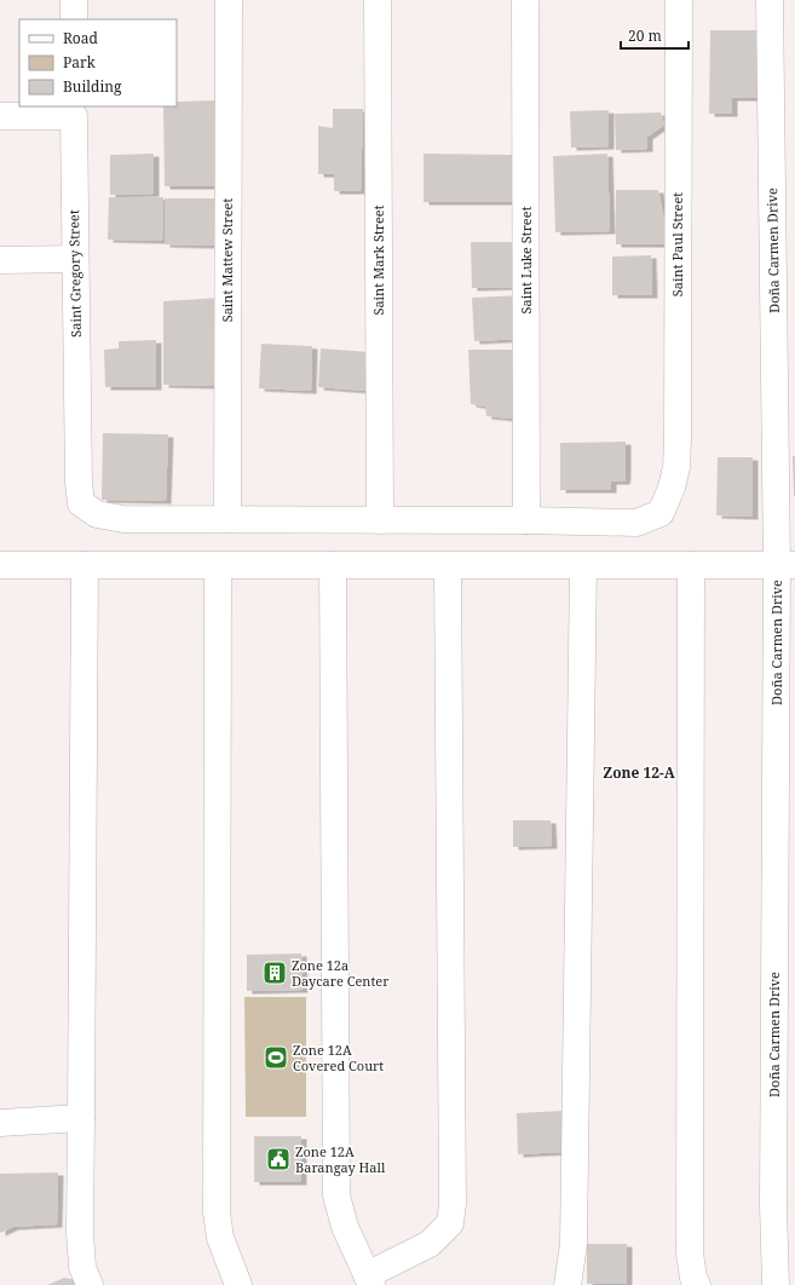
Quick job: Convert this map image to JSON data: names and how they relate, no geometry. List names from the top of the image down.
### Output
{
  "streets": {
    "street": [
      "Saint Paul Street",
      "Doña Carmen Drive",
      "Saint Mattew Street",
      "Saint Mark Street",
      "Saint Luke Street",
      "Saint Gregory Street"
    ]
  },
  "crossings": [
    ["Saint Paul Street", "Saint Mattew Street"],
    ["Saint Paul Street", "Saint Mark Street"],
    ["Saint Paul Street", "Saint Luke Street"],
    ["Saint Paul Street", "Saint Gregory Street"]
  ],
  "districts": ["Zone 12-A"],
  "places": {
    "building": ["Zone 12a Daycare Center"],
    "sports": ["Zone 12A Covered Court"],
    "public building": ["Zone 12A Barangay Hall"]
  },
  "legend": ["Road", "Park", "Building"],
  "scale_bar": "20 m"
}
